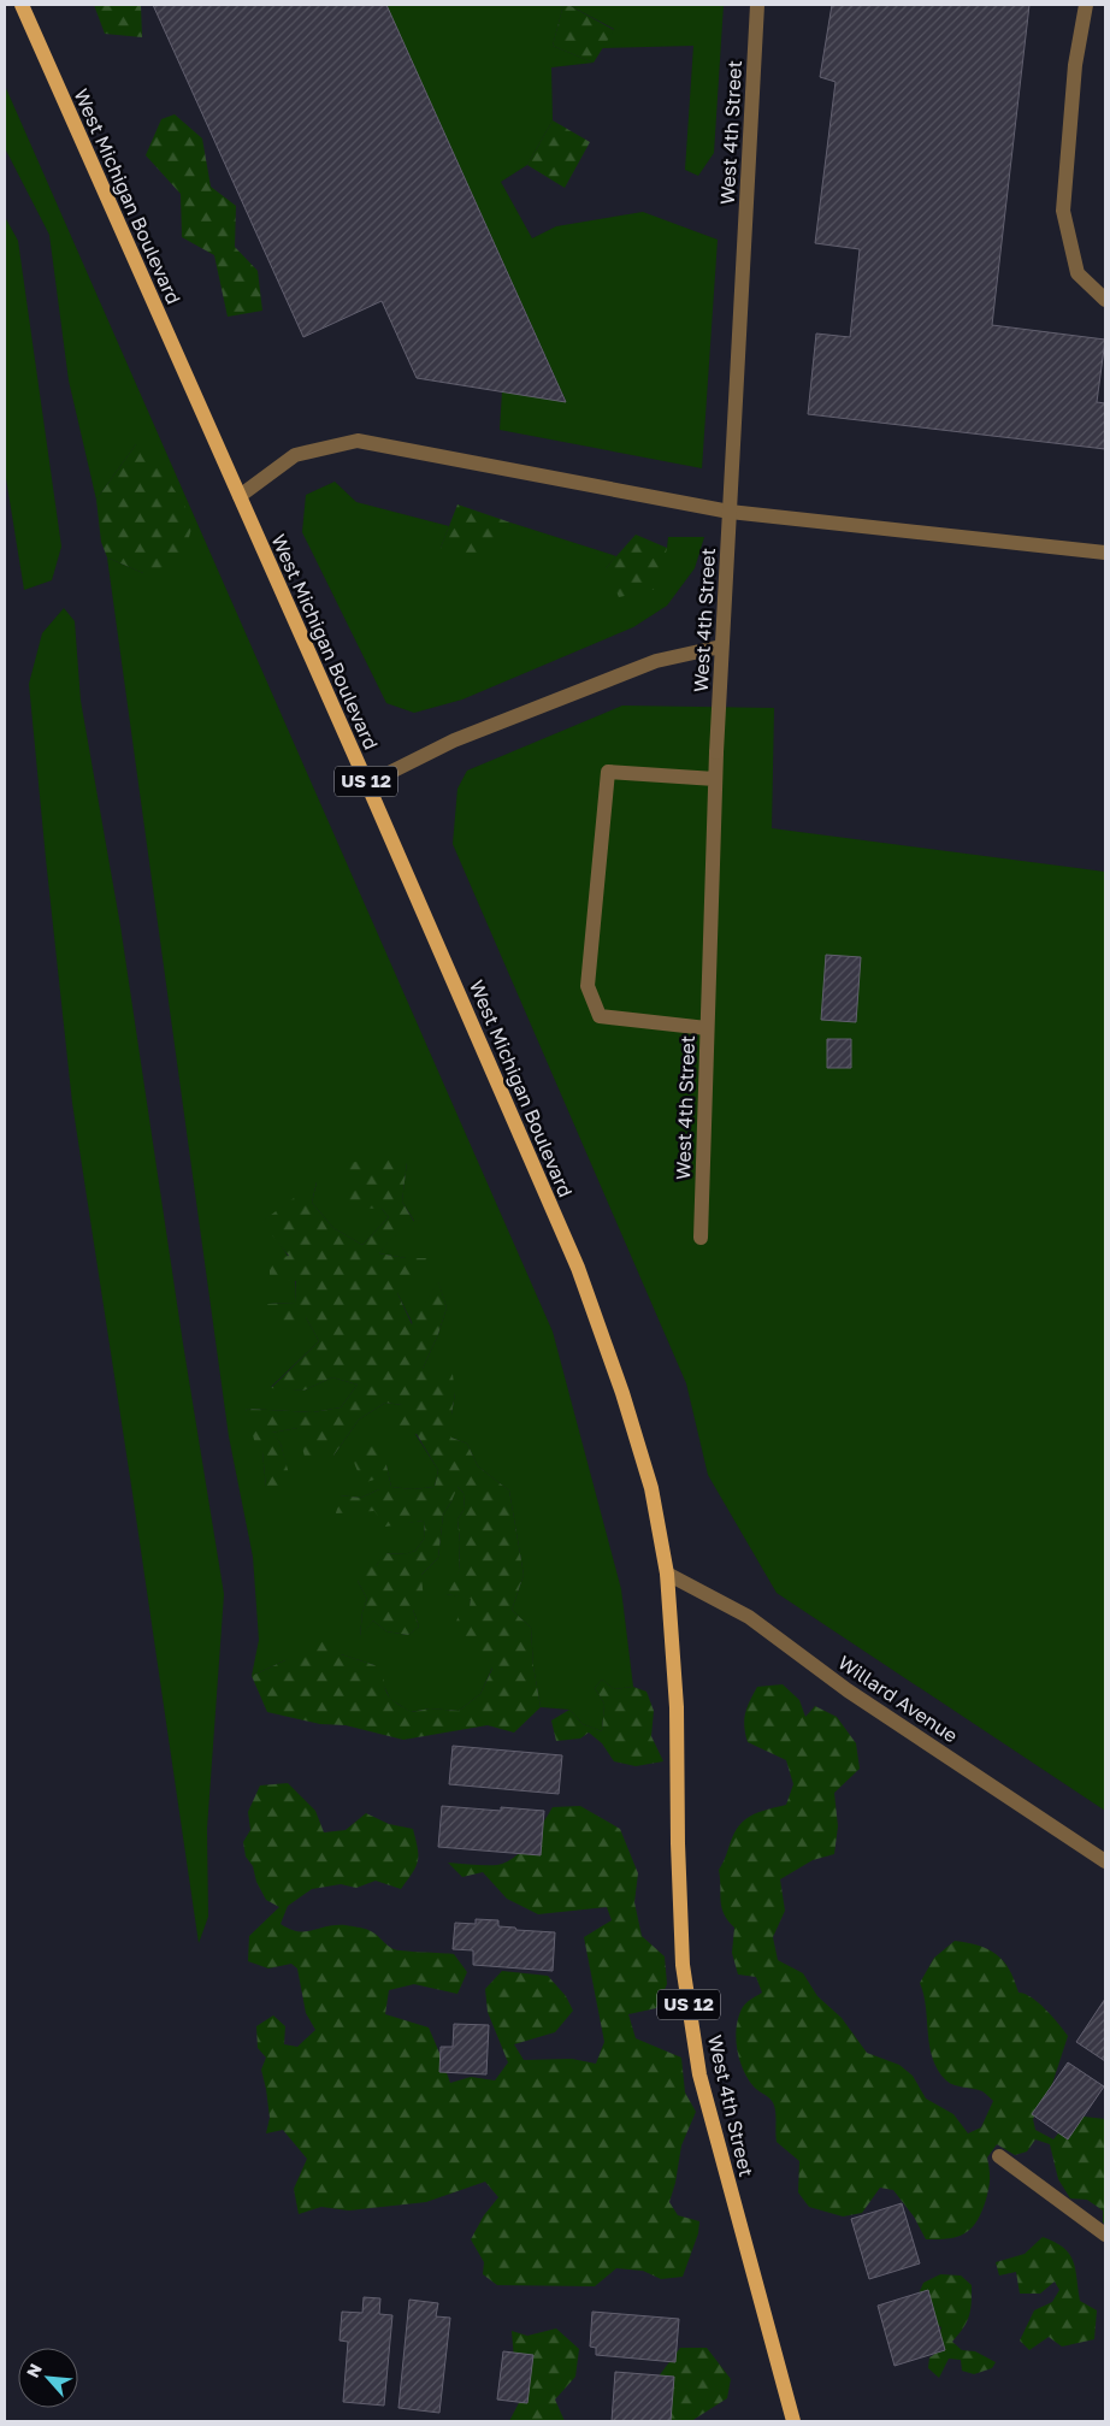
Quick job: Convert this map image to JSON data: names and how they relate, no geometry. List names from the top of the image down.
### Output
{
  "streets": {
    "main road": ["West 4th Street", "West Michigan Boulevard", "US 12"],
    "street": ["Willard Avenue"]
  },
  "crossings": [
    ["West 4th Street", "West Michigan Boulevard"],
    ["West 4th Street", "Willard Avenue"],
    ["West Michigan Boulevard", "Willard Avenue"]
  ],
  "north": "top left"
}
